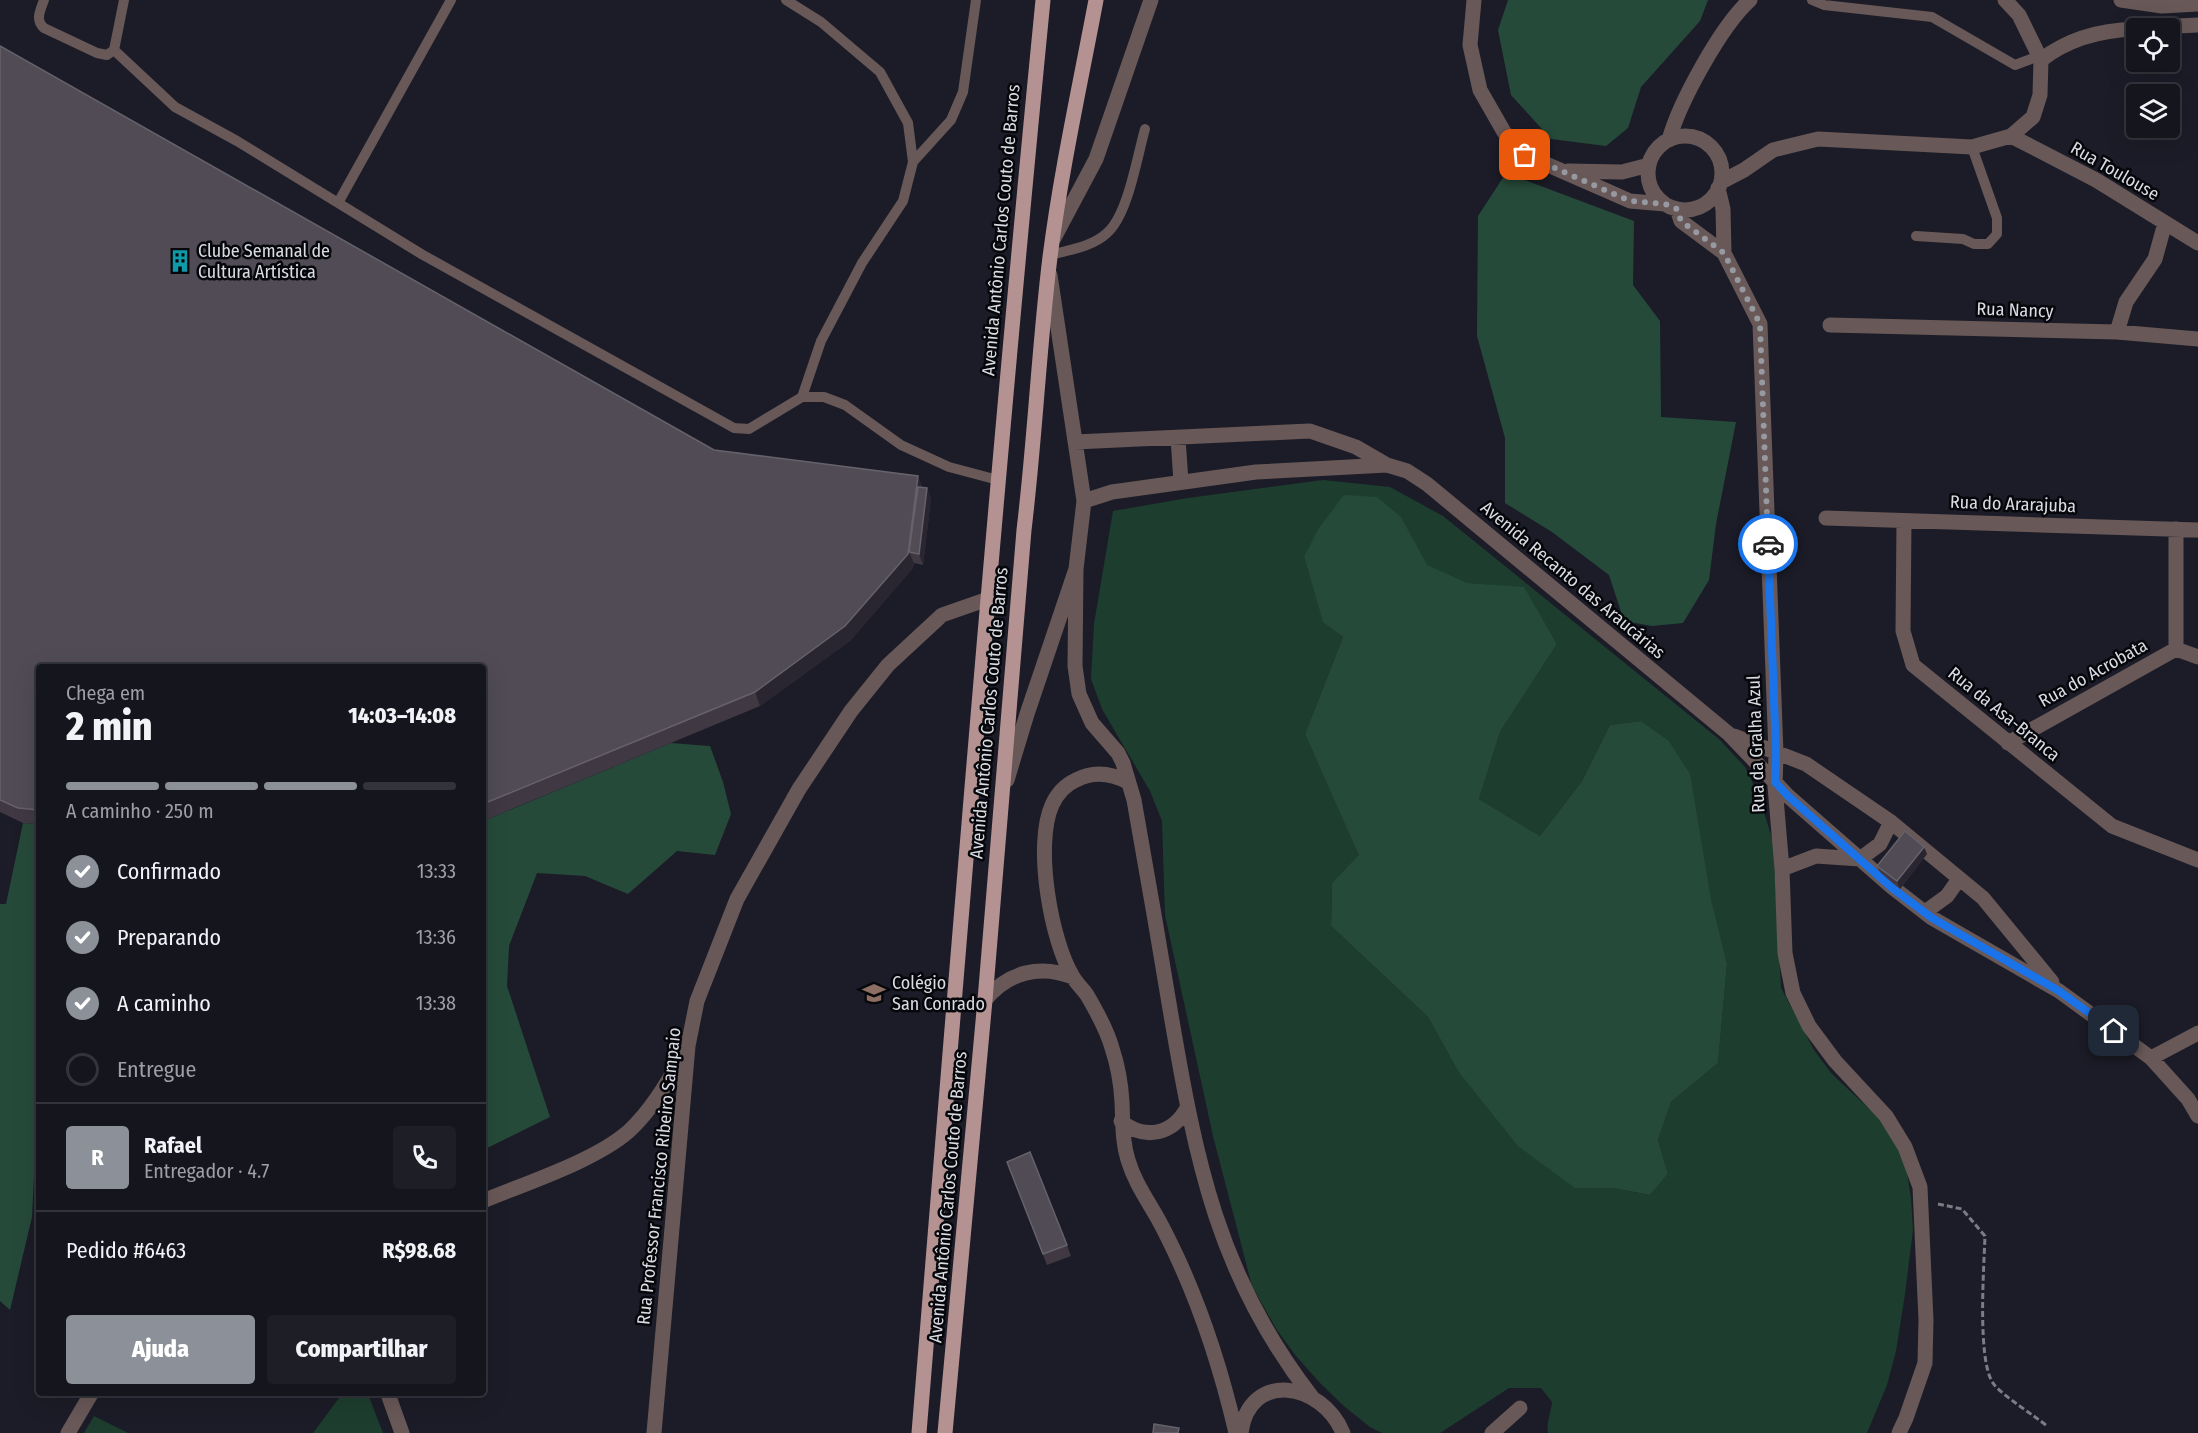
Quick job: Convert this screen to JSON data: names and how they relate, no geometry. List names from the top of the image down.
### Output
{
  "streets": {
    "main road": ["Avenida Antônio Carlos Couto de Barros"],
    "street": [
      "Rua Toulouse",
      "Rua Nancy",
      "Rua do Ararajuba",
      "Avenida Recanto das Araucárias",
      "Rua do Acrobata",
      "Rua da Asa-Branca",
      "Rua da Gralha Azul",
      "Rua Professor Francisco Ribeiro Sampaio"
    ]
  },
  "crossings": [
    ["Avenida Antônio Carlos Couto de Barros", "Rua Professor Francisco Ribeiro Sampaio"],
    ["Rua do Ararajuba", "Rua da Asa-Branca"],
    ["Avenida Recanto das Araucárias", "Rua da Gralha Azul"],
    ["Rua do Acrobata", "Rua da Asa-Branca"]
  ],
  "places": {
    "building": ["Clube Semanal de Cultura Artística"],
    "school or university": ["Colégio San Conrado"]
  },
  "page": {
    "heading": ["2 min", "Chega em", "14:03–14:08"],
    "panel": [
      "Rafael",
      "Entregador · 4.7",
      "Pedido #6463",
      "R$98.68"
    ],
    "bar": "A caminho · 250 m",
    "list": [
      ["Confirmado", "13:33"],
      ["Preparando", "13:36"],
      ["A caminho", "13:38"],
      "Entregue"
    ],
    "round": "R",
    "buttons": ["Ajuda", "Compartilhar"]
  }
}
